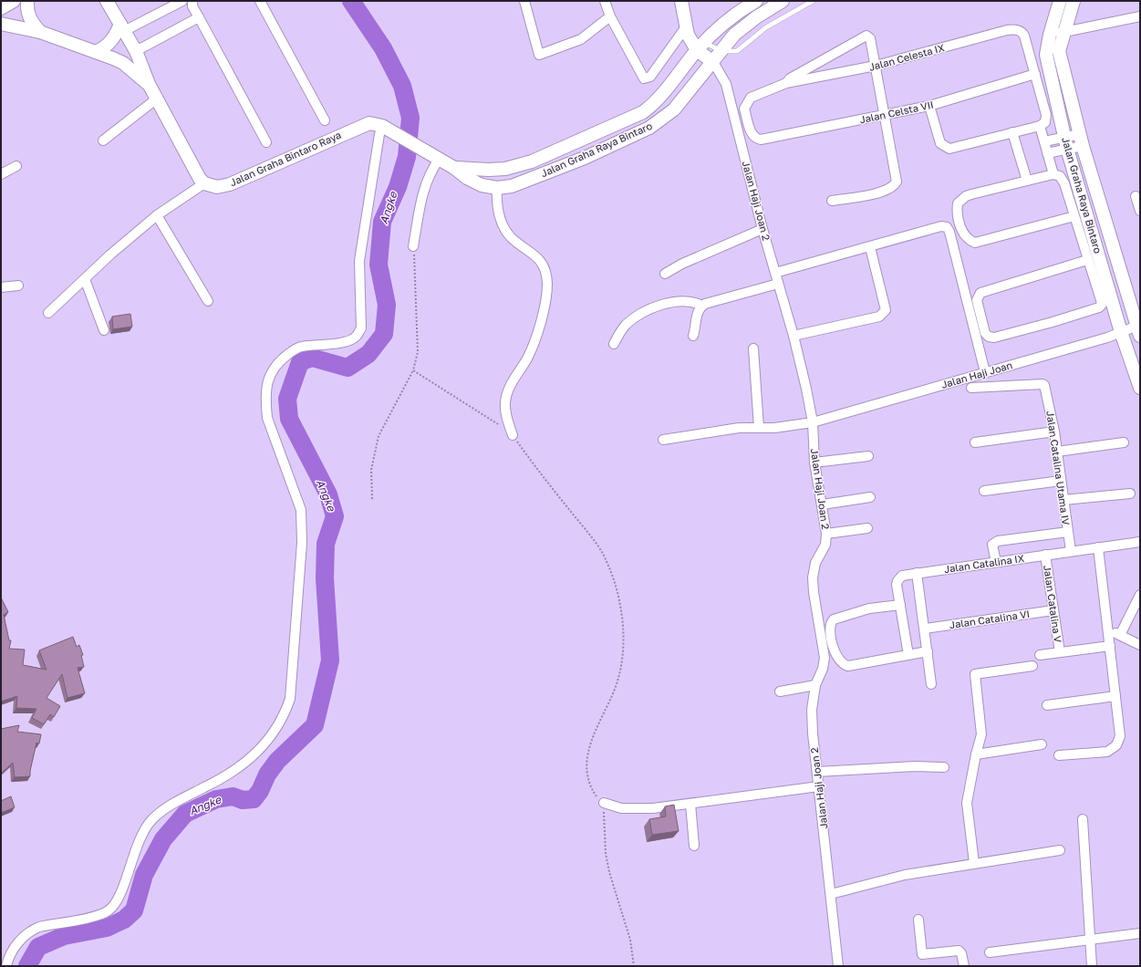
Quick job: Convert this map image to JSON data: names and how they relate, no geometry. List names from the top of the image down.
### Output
{
  "streets": {
    "main road": ["Jalan Graha Raya Bintaro", "Jalan Graha Bintaro Raya"],
    "street": [
      "Jalan Celesta IX",
      "Jalan Celsta VII",
      "Jalan Haji Joan 2",
      "Jalan Haji Joan",
      "Jalan Catalina Utama IV",
      "Jalan Catalina IX",
      "Jalan Catalina V",
      "Jalan Catalina VI"
    ]
  },
  "crossings": [
    ["Jalan Celesta IX", "Jalan Celsta VII"],
    ["Jalan Graha Raya Bintaro", "Jalan Graha Bintaro Raya"],
    ["Jalan Graha Raya Bintaro", "Jalan Haji Joan 2"],
    ["Jalan Graha Raya Bintaro", "Jalan Haji Joan"],
    ["Jalan Haji Joan 2", "Jalan Haji Joan"],
    ["Jalan Catalina Utama IV", "Jalan Catalina IX"],
    ["Jalan Catalina IX", "Jalan Catalina V"],
    ["Jalan Catalina V", "Jalan Catalina VI"]
  ],
  "water": ["Angke"]
}
